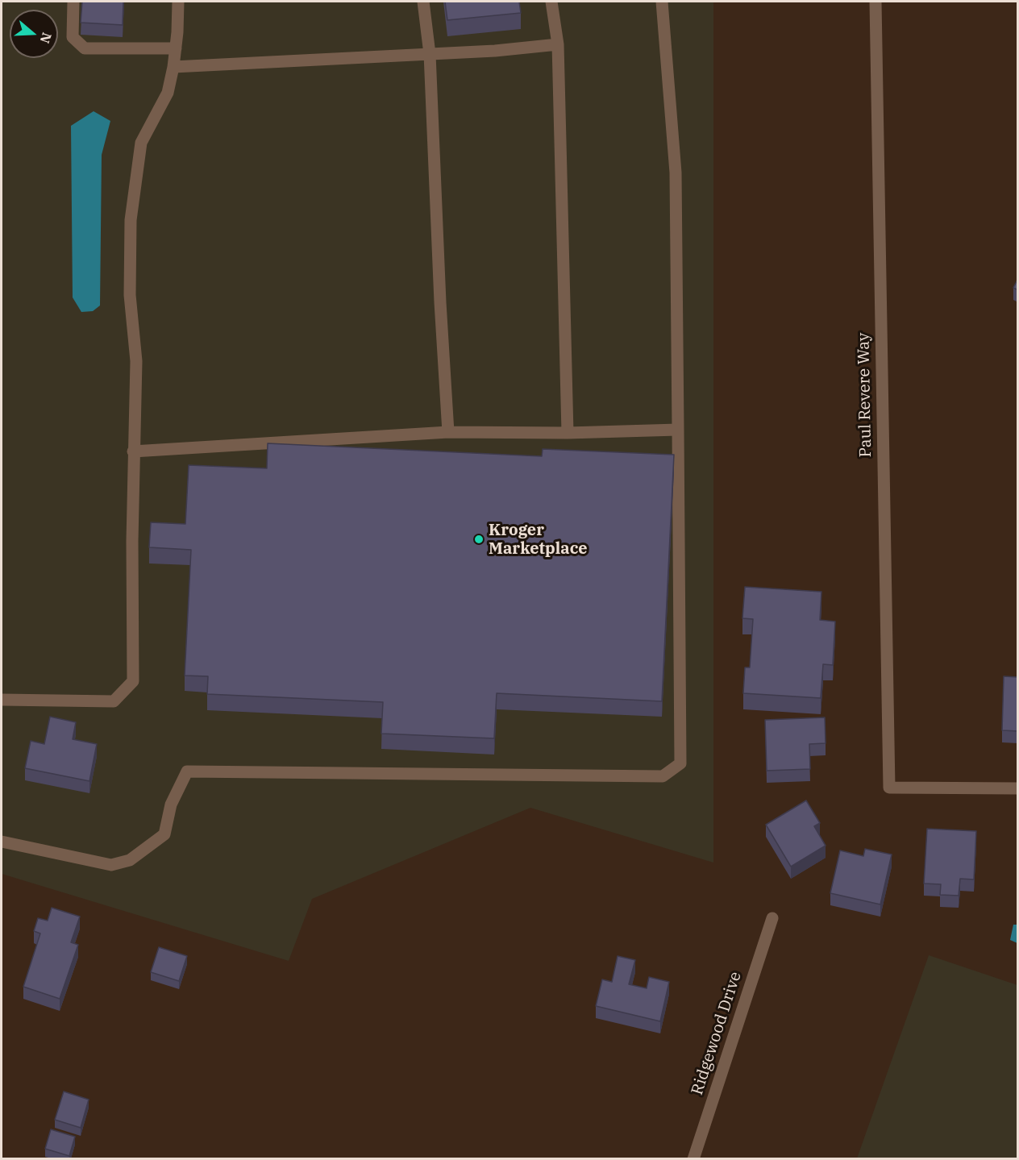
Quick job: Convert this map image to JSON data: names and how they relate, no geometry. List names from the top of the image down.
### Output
{
  "streets": {
    "street": ["Paul Revere Way", "Ridgewood Drive"]
  },
  "places": ["Kroger Marketplace"],
  "north": "right"
}
